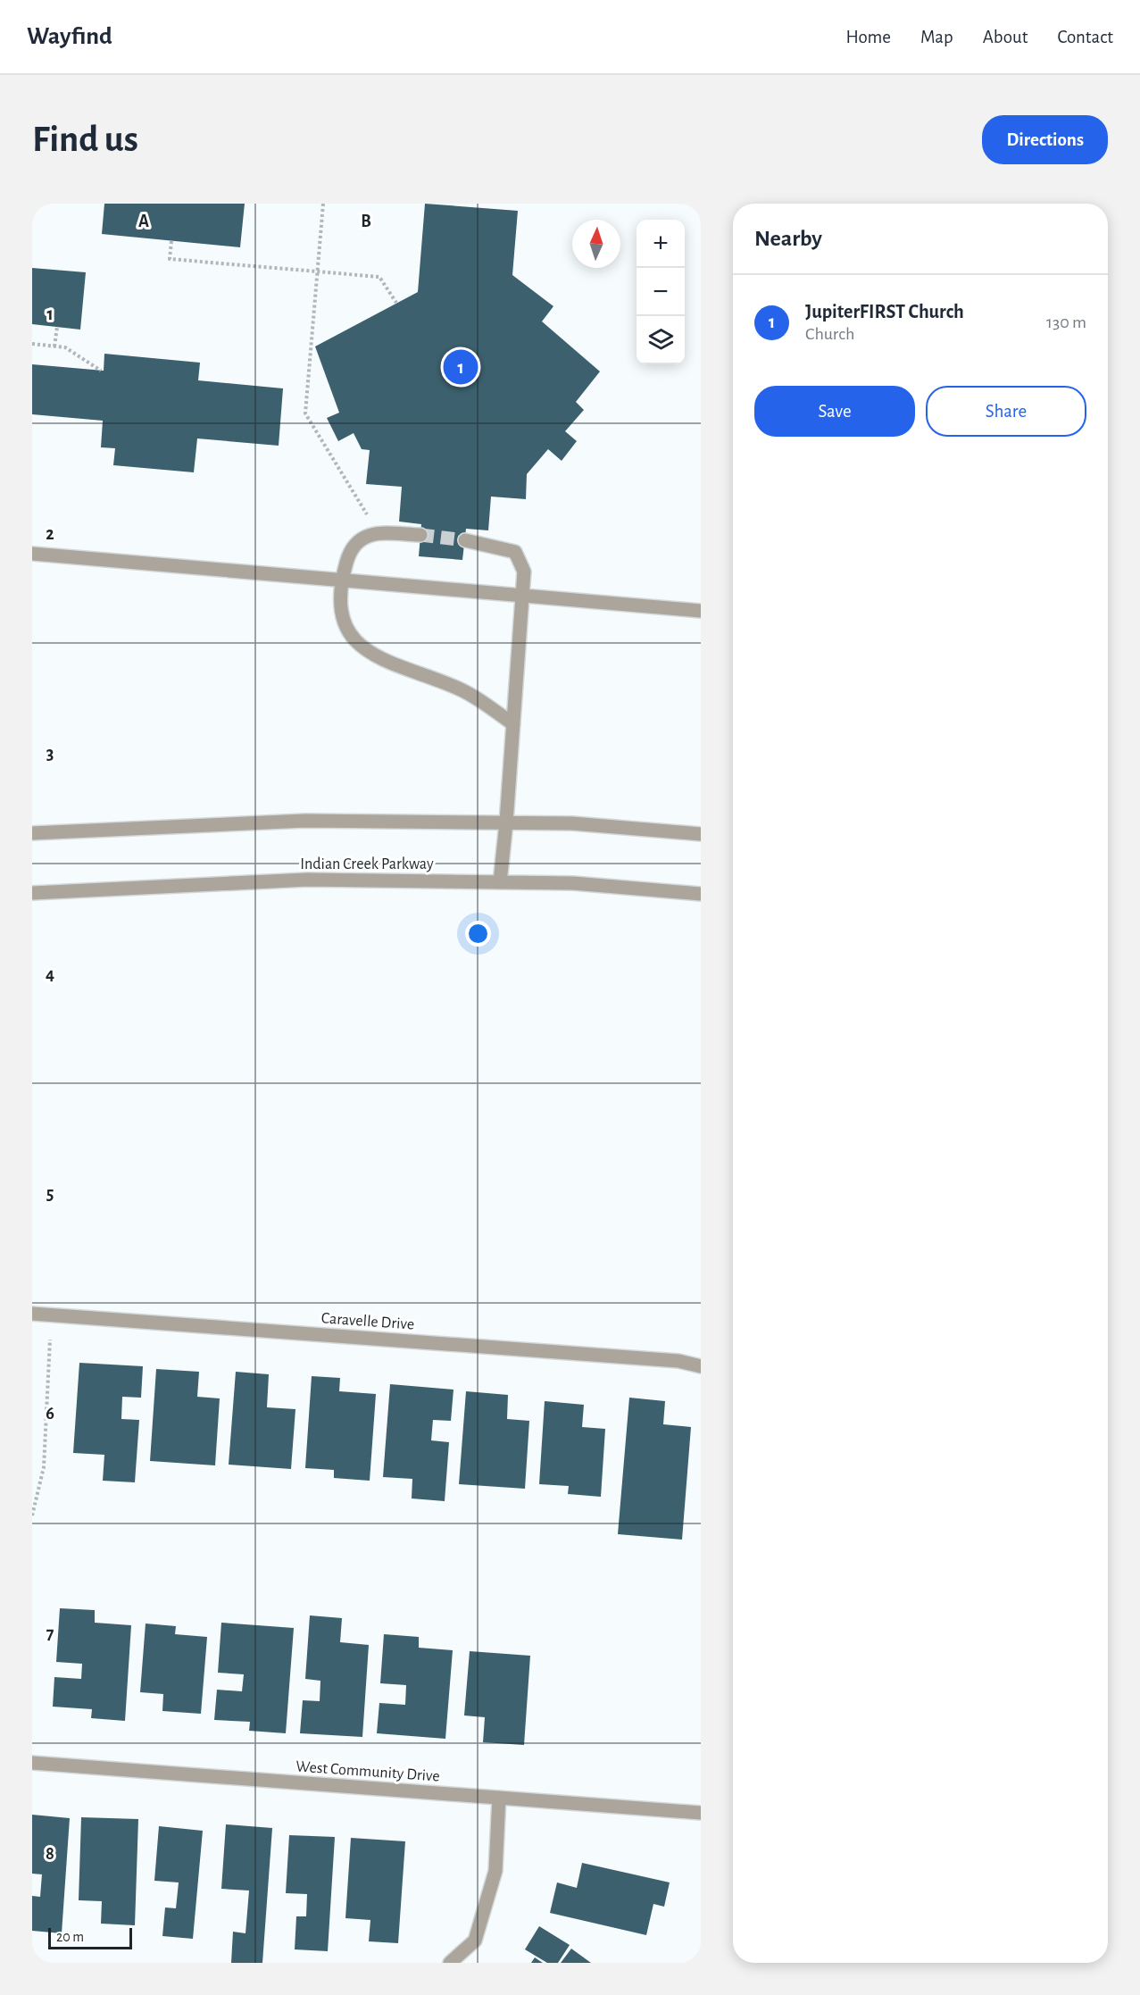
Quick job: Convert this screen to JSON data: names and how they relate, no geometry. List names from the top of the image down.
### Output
{
  "streets": {
    "street": ["Indian Creek Parkway", "Caravelle Drive", "West Community Drive"]
  },
  "scale_bar": "20 m",
  "north": "top",
  "page": {
    "header": "Wayfind",
    "nav": [
      "Home",
      "Map",
      "About",
      "Contact"
    ],
    "buttons": [
      "Directions",
      ["Save", "Share"]
    ],
    "title": "Find us",
    "heading": "Nearby",
    "map_buttons": ["+", "−"],
    "list": [
      {
        "mark": "1",
        "name": "JupiterFIRST Church",
        "note": "Church",
        "value": "130 m"
      }
    ],
    "pins": "1",
    "scale": "20 m"
  },
  "grid": {
    "columns": ["A", "B"],
    "rows": [
      "1",
      "2",
      "3",
      "4",
      "5",
      "6",
      "7",
      "8"
    ]
  }
}
